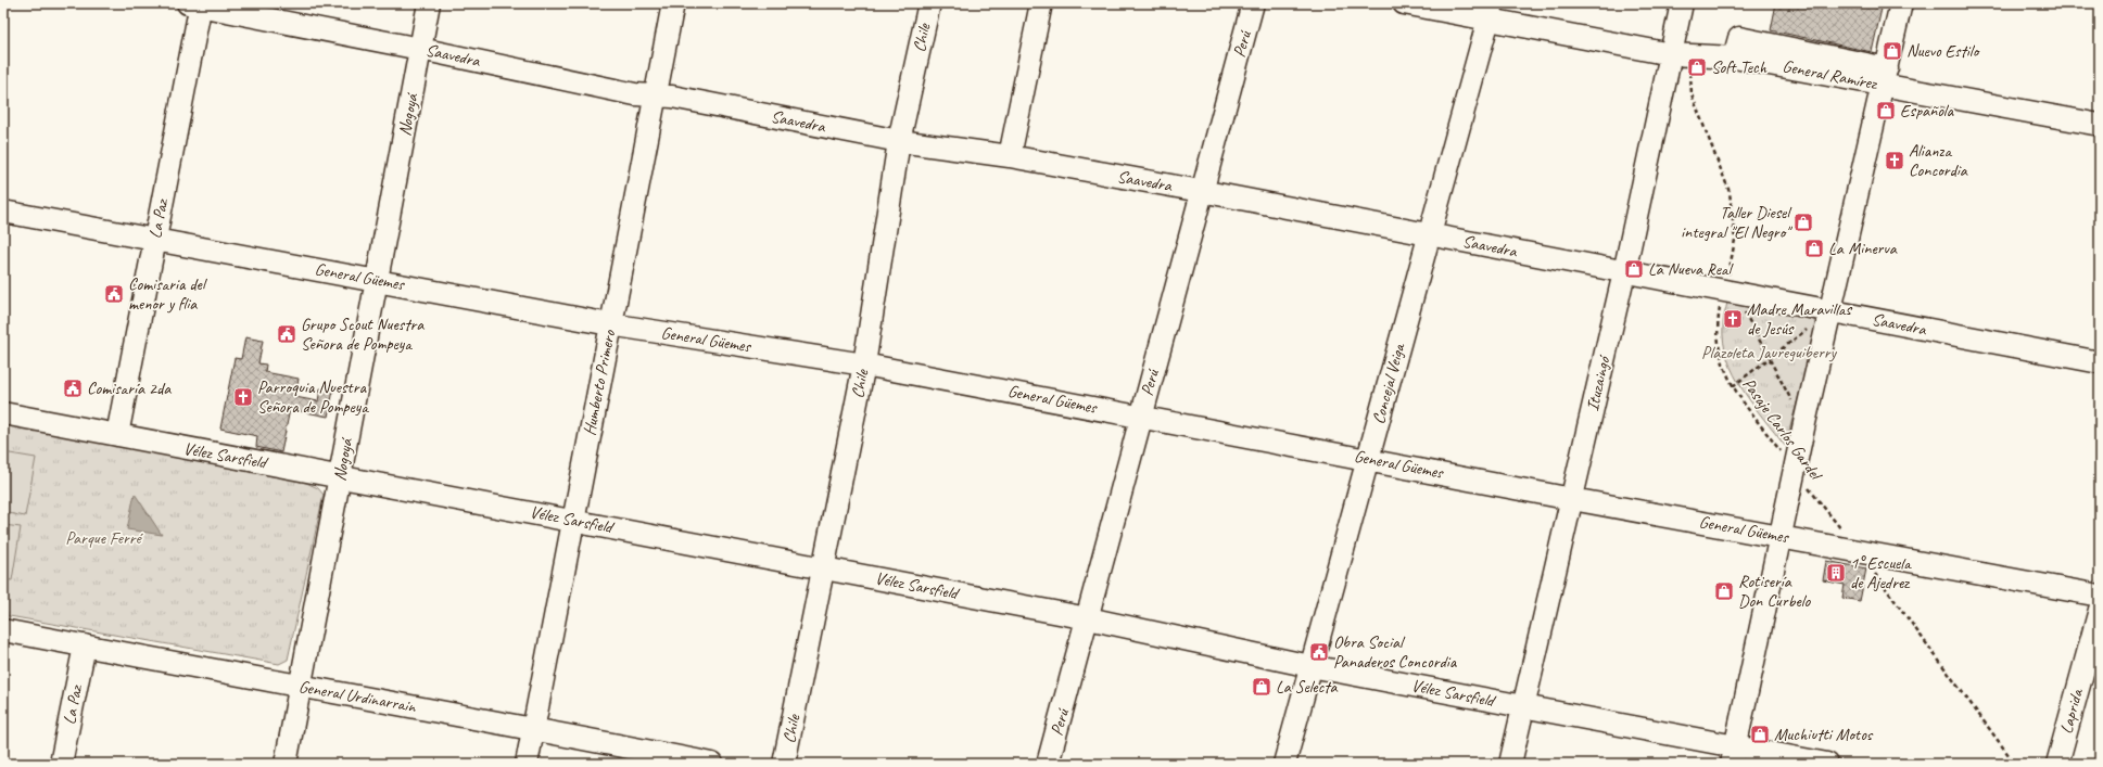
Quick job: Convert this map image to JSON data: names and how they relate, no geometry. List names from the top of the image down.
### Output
{
  "streets": {
    "street": [
      "Chile",
      "Perú",
      "Saavedra",
      "General Ramírez",
      "Nogoyá",
      "La Paz",
      "General Güemes",
      "Humberto Primero",
      "Concejal Veiga",
      "Ituzaingó",
      "Vélez Sarsfield",
      "General Urdinarrain",
      "Laprida"
    ],
    "path": ["Pasaje Carlos Gardel"]
  },
  "crossings": [
    ["Chile", "Saavedra"],
    ["Chile", "General Güemes"],
    ["Chile", "Vélez Sarsfield"],
    ["Perú", "Saavedra"],
    ["Perú", "General Güemes"],
    ["Perú", "Vélez Sarsfield"],
    ["Saavedra", "Nogoyá"],
    ["Saavedra", "La Paz"],
    ["Saavedra", "Humberto Primero"],
    ["Saavedra", "Concejal Veiga"],
    ["Saavedra", "Ituzaingó"],
    ["Saavedra", "Pasaje Carlos Gardel"],
    ["General Ramírez", "Ituzaingó"],
    ["General Ramírez", "Pasaje Carlos Gardel"],
    ["Nogoyá", "General Güemes"],
    ["Nogoyá", "Vélez Sarsfield"],
    ["Nogoyá", "General Urdinarrain"],
    ["La Paz", "General Güemes"],
    ["La Paz", "Vélez Sarsfield"],
    ["La Paz", "General Urdinarrain"],
    ["General Güemes", "Humberto Primero"],
    ["General Güemes", "Concejal Veiga"],
    ["General Güemes", "Ituzaingó"],
    ["General Güemes", "Pasaje Carlos Gardel"],
    ["Humberto Primero", "Vélez Sarsfield"],
    ["Humberto Primero", "General Urdinarrain"],
    ["Concejal Veiga", "Vélez Sarsfield"],
    ["Ituzaingó", "Pasaje Carlos Gardel"],
    ["Ituzaingó", "Vélez Sarsfield"]
  ],
  "parks": ["Plazoleta Jaureguiberry", "Parque Ferré"],
  "places": {
    "shop": [
      "Nuevo Estilo",
      "Soft Tech",
      "Española",
      "Taller Diesel integral \"El Negro\"",
      "La Minerva",
      "La Nueva Real",
      "Rotisería Don Curbelo",
      "La Selecta",
      "Muchiutti Motos"
    ],
    "church": ["Alianza Concordia", "Madre Maravillas de Jesús", "Parroquia Nuestra Señora de Pompeya"],
    "public building": [
      "Comisaria del menor y flia",
      "Grupo Scout Nuestra Señora de Pompeya",
      "Comisaría 2da",
      "Obra Social Panaderos Concordia"
    ],
    "building": ["1° Escuela de Ajedrez"]
  }
}
